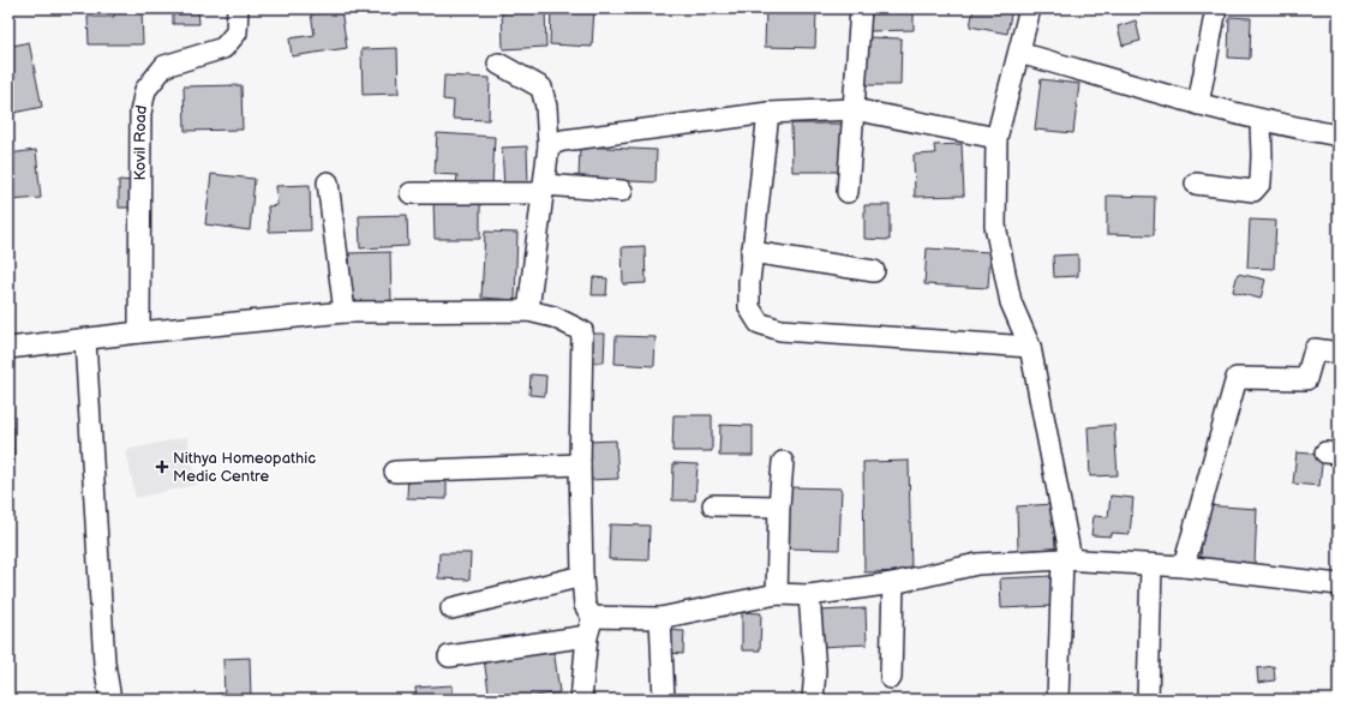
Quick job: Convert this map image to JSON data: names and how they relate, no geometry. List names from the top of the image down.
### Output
{
  "streets": {
    "street": ["Kovil Road"]
  },
  "places": {
    "health": ["Nithya Homeopathic Medic Centre"]
  }
}
